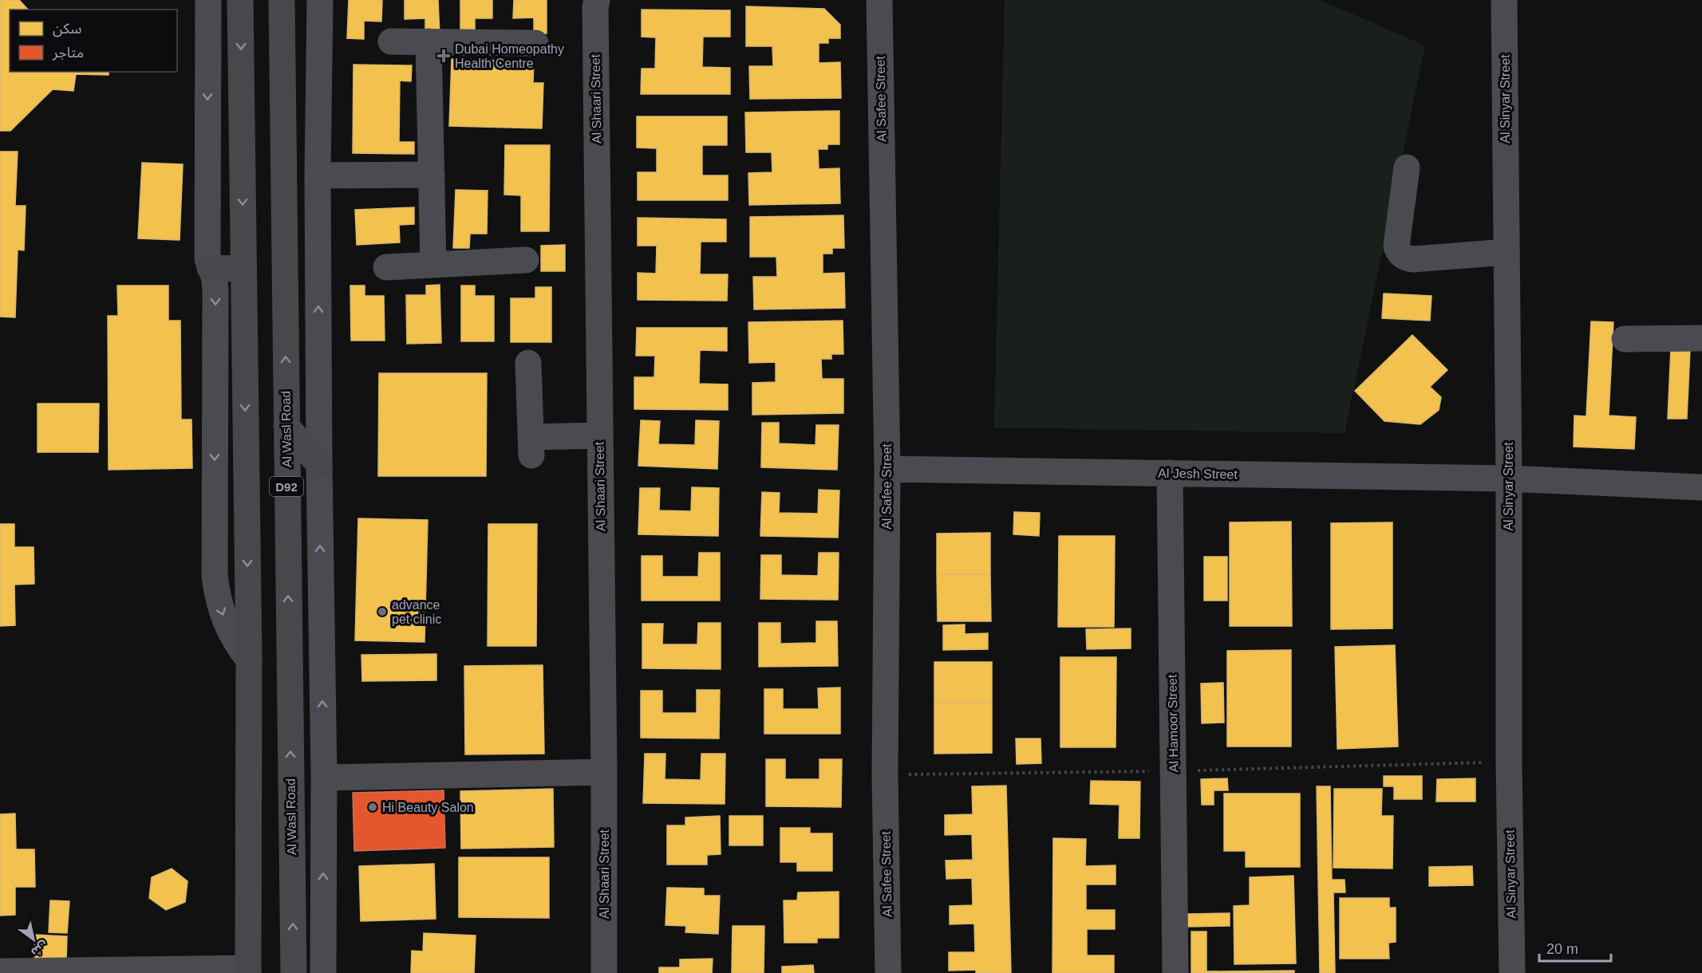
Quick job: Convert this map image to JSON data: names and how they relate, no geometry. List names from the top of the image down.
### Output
{
  "streets": {
    "main road": ["Al Wasl Road", "D92"],
    "street": [
      "Al Shaari Street",
      "Al Safee Street",
      "Al Sinyar Street",
      "Al Jesh Street",
      "Al Hamoor Street"
    ]
  },
  "crossings": [
    ["Al Safee Street", "Al Jesh Street"],
    ["Al Sinyar Street", "Al Jesh Street"],
    ["Al Jesh Street", "Al Hamoor Street"]
  ],
  "places": {
    "health": ["Dubai Homeopathy Health Centre"],
    "other": ["advance pet clinic", "Hi Beauty Salon"]
  },
  "legend": ["سكن", "متاجر"],
  "scale_bar": "20 m",
  "north": "bottom right"
}
